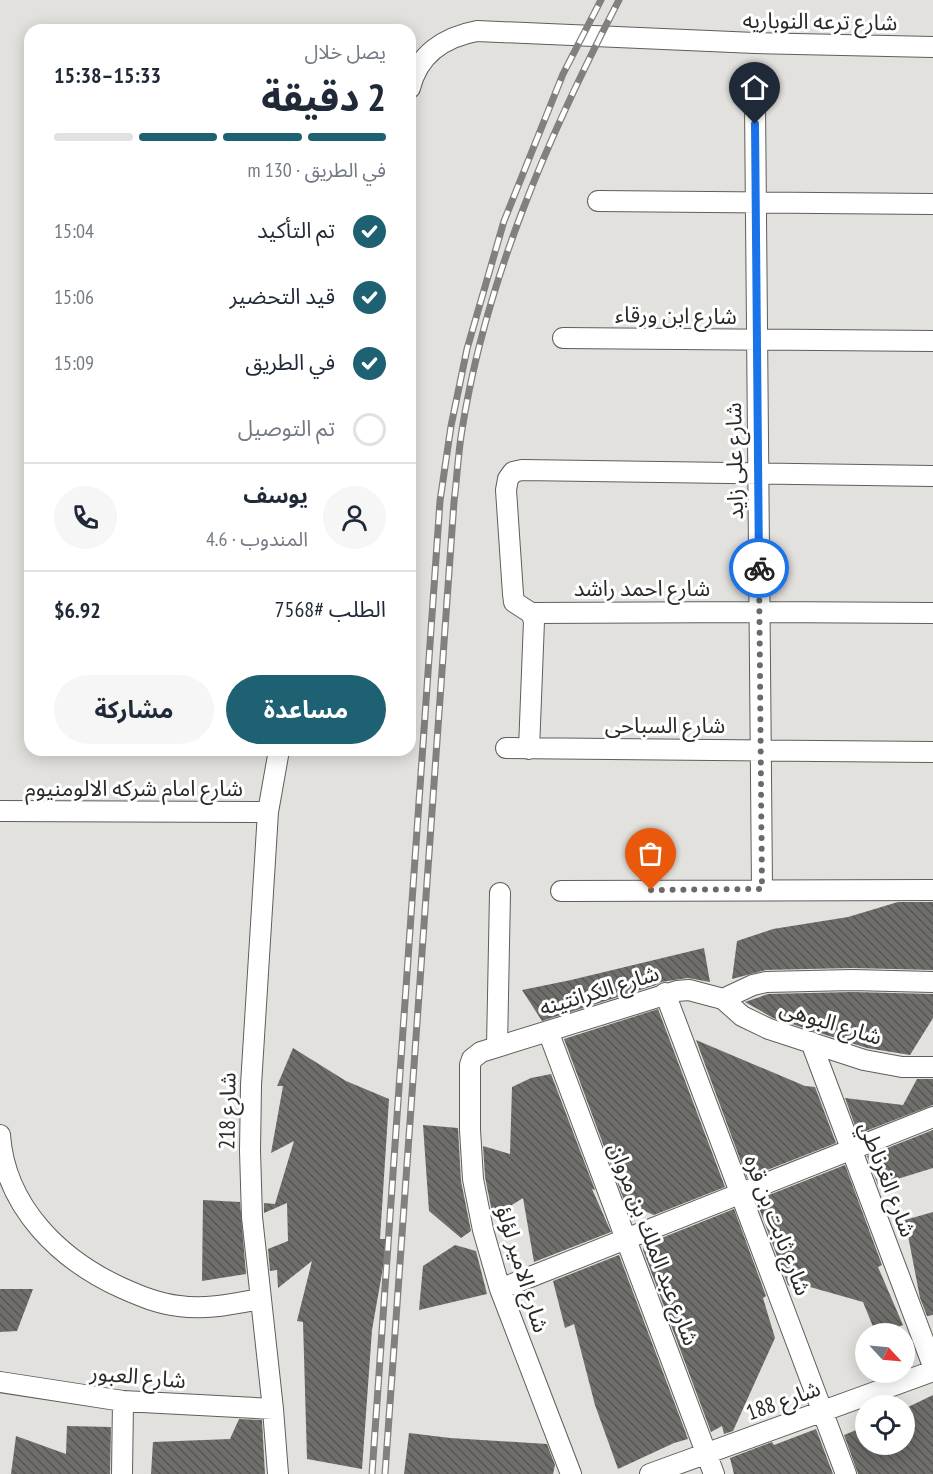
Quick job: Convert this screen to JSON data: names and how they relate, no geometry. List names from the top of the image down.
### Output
{
  "streets": {
    "street": [
      "شارع ترعه النوباريه",
      "شارع ابن ورقاء",
      "شارع على زايد",
      "شارع احمد راشد",
      "شارع السباحى",
      "شارع امام شركه الالومنيوم",
      "شارع الكرانتينه",
      "شارع البوهى",
      "شارع 218",
      "شارع الغرناطي",
      "شارع ثابت بن قره",
      "شارع عبد الملك بن مروان",
      "شارع الامير لؤلؤ",
      "شارع العبور",
      "شارع 188"
    ]
  },
  "crossings": [
    ["شارع ابن ورقاء", "شارع على زايد"],
    ["شارع على زايد", "شارع احمد راشد"],
    ["شارع على زايد", "شارع السباحى"],
    ["شارع امام شركه الالومنيوم", "شارع 218"],
    ["شارع الكرانتينه", "شارع البوهى"],
    ["شارع الكرانتينه", "شارع ثابت بن قره"],
    ["شارع الكرانتينه", "شارع عبد الملك بن مروان"],
    ["شارع الكرانتينه", "شارع الامير لؤلؤ"],
    ["شارع البوهى", "شارع الغرناطي"],
    ["شارع 218", "شارع العبور"],
    ["شارع ثابت بن قره", "شارع 188"],
    ["شارع عبد الملك بن مروان", "شارع 188"]
  ],
  "north": "bottom right",
  "page": {
    "heading": ["2 دقيقة", "يصل خلال", "15:33–15:38"],
    "panel": [
      "يوسف",
      "المندوب · 4.6",
      "الطلب #7568",
      "$6.92"
    ],
    "bar": "في الطريق · 130 m",
    "list": [
      ["تم التأكيد", "15:04"],
      ["قيد التحضير", "15:06"],
      ["في الطريق", "15:09"],
      "تم التوصيل"
    ],
    "buttons": ["مساعدة", "مشاركة"]
  }
}
